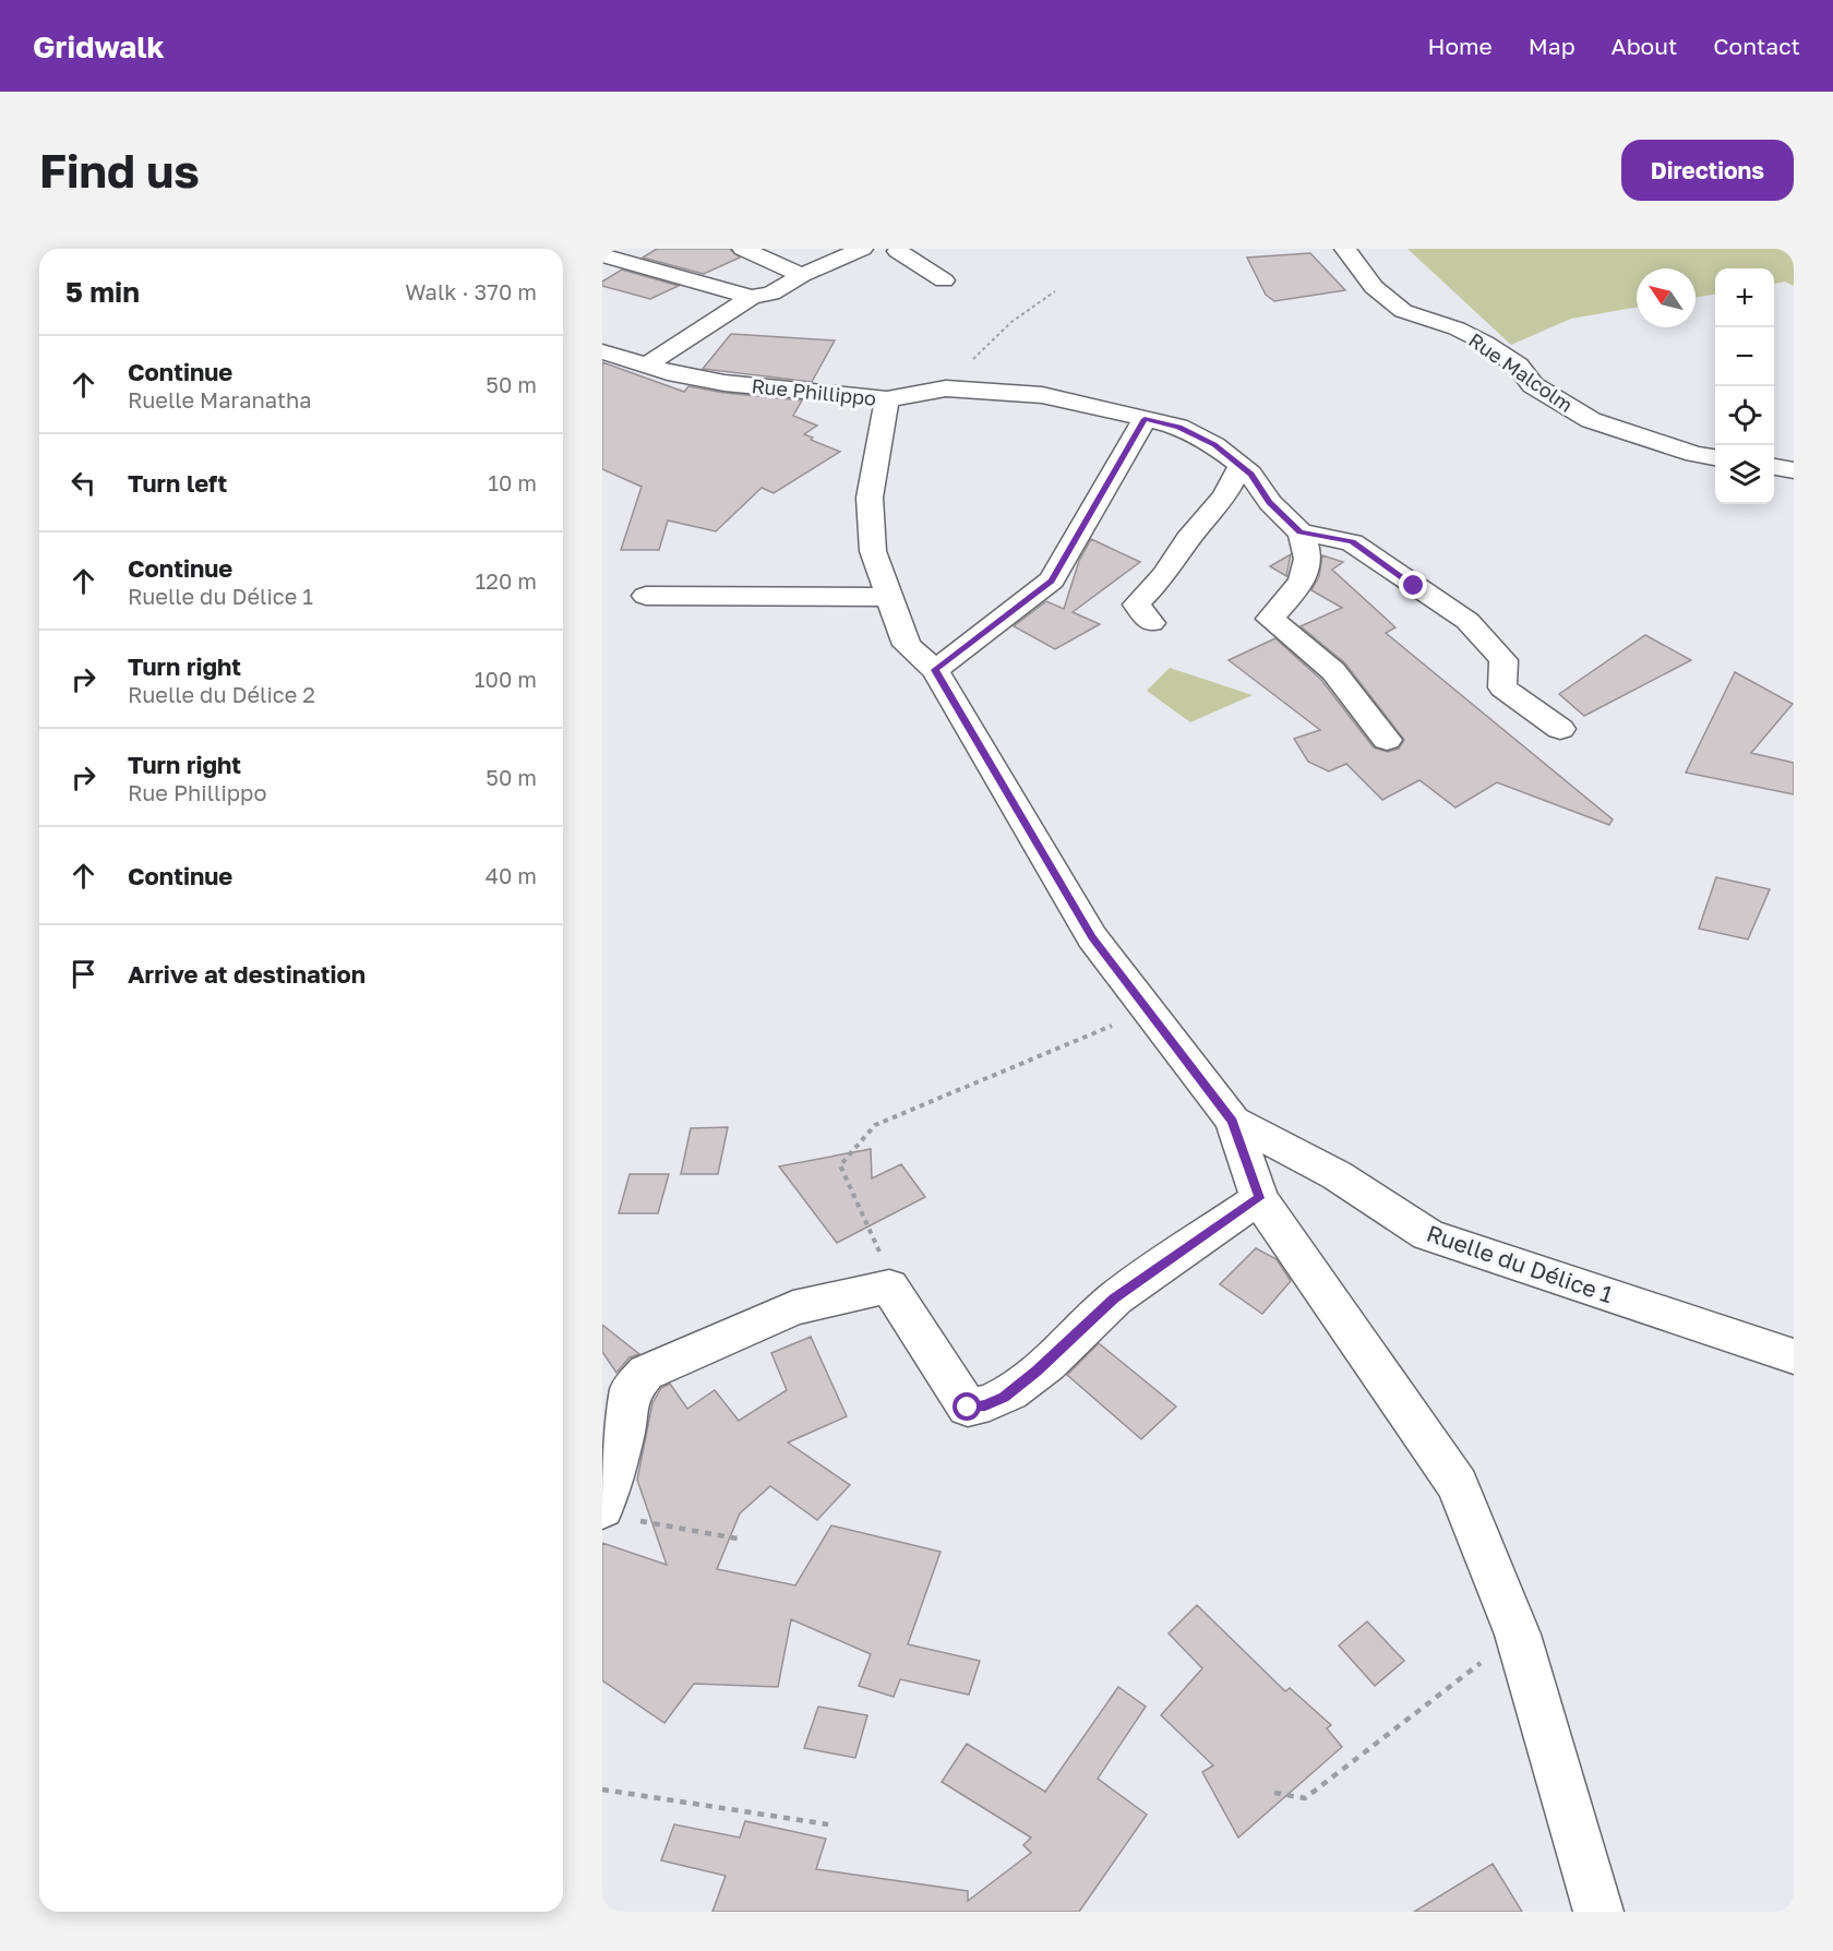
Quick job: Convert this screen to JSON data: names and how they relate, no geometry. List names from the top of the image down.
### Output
{
  "streets": {
    "street": ["Rue Malcolm", "Rue Phillippo", "Ruelle du Délice 1"]
  },
  "crossings": [
    ["Rue Phillippo", "Ruelle du Délice 1"]
  ],
  "north": "top left",
  "page": {
    "header": "Gridwalk",
    "nav": [
      "Home",
      "Map",
      "About",
      "Contact"
    ],
    "buttons": "Directions",
    "title": "Find us",
    "heading": ["5 min", "Walk · 370 m"],
    "map_buttons": ["+", "−"],
    "list": [
      ["Continue", "Ruelle Maranatha", "50 m"],
      ["Turn left", "10 m"],
      ["Continue", "Ruelle du Délice 1", "120 m"],
      ["Turn right", "Ruelle du Délice 2", "100 m"],
      ["Turn right", "Rue Phillippo", "50 m"],
      ["Continue", "40 m"],
      "Arrive at destination"
    ]
  }
}
